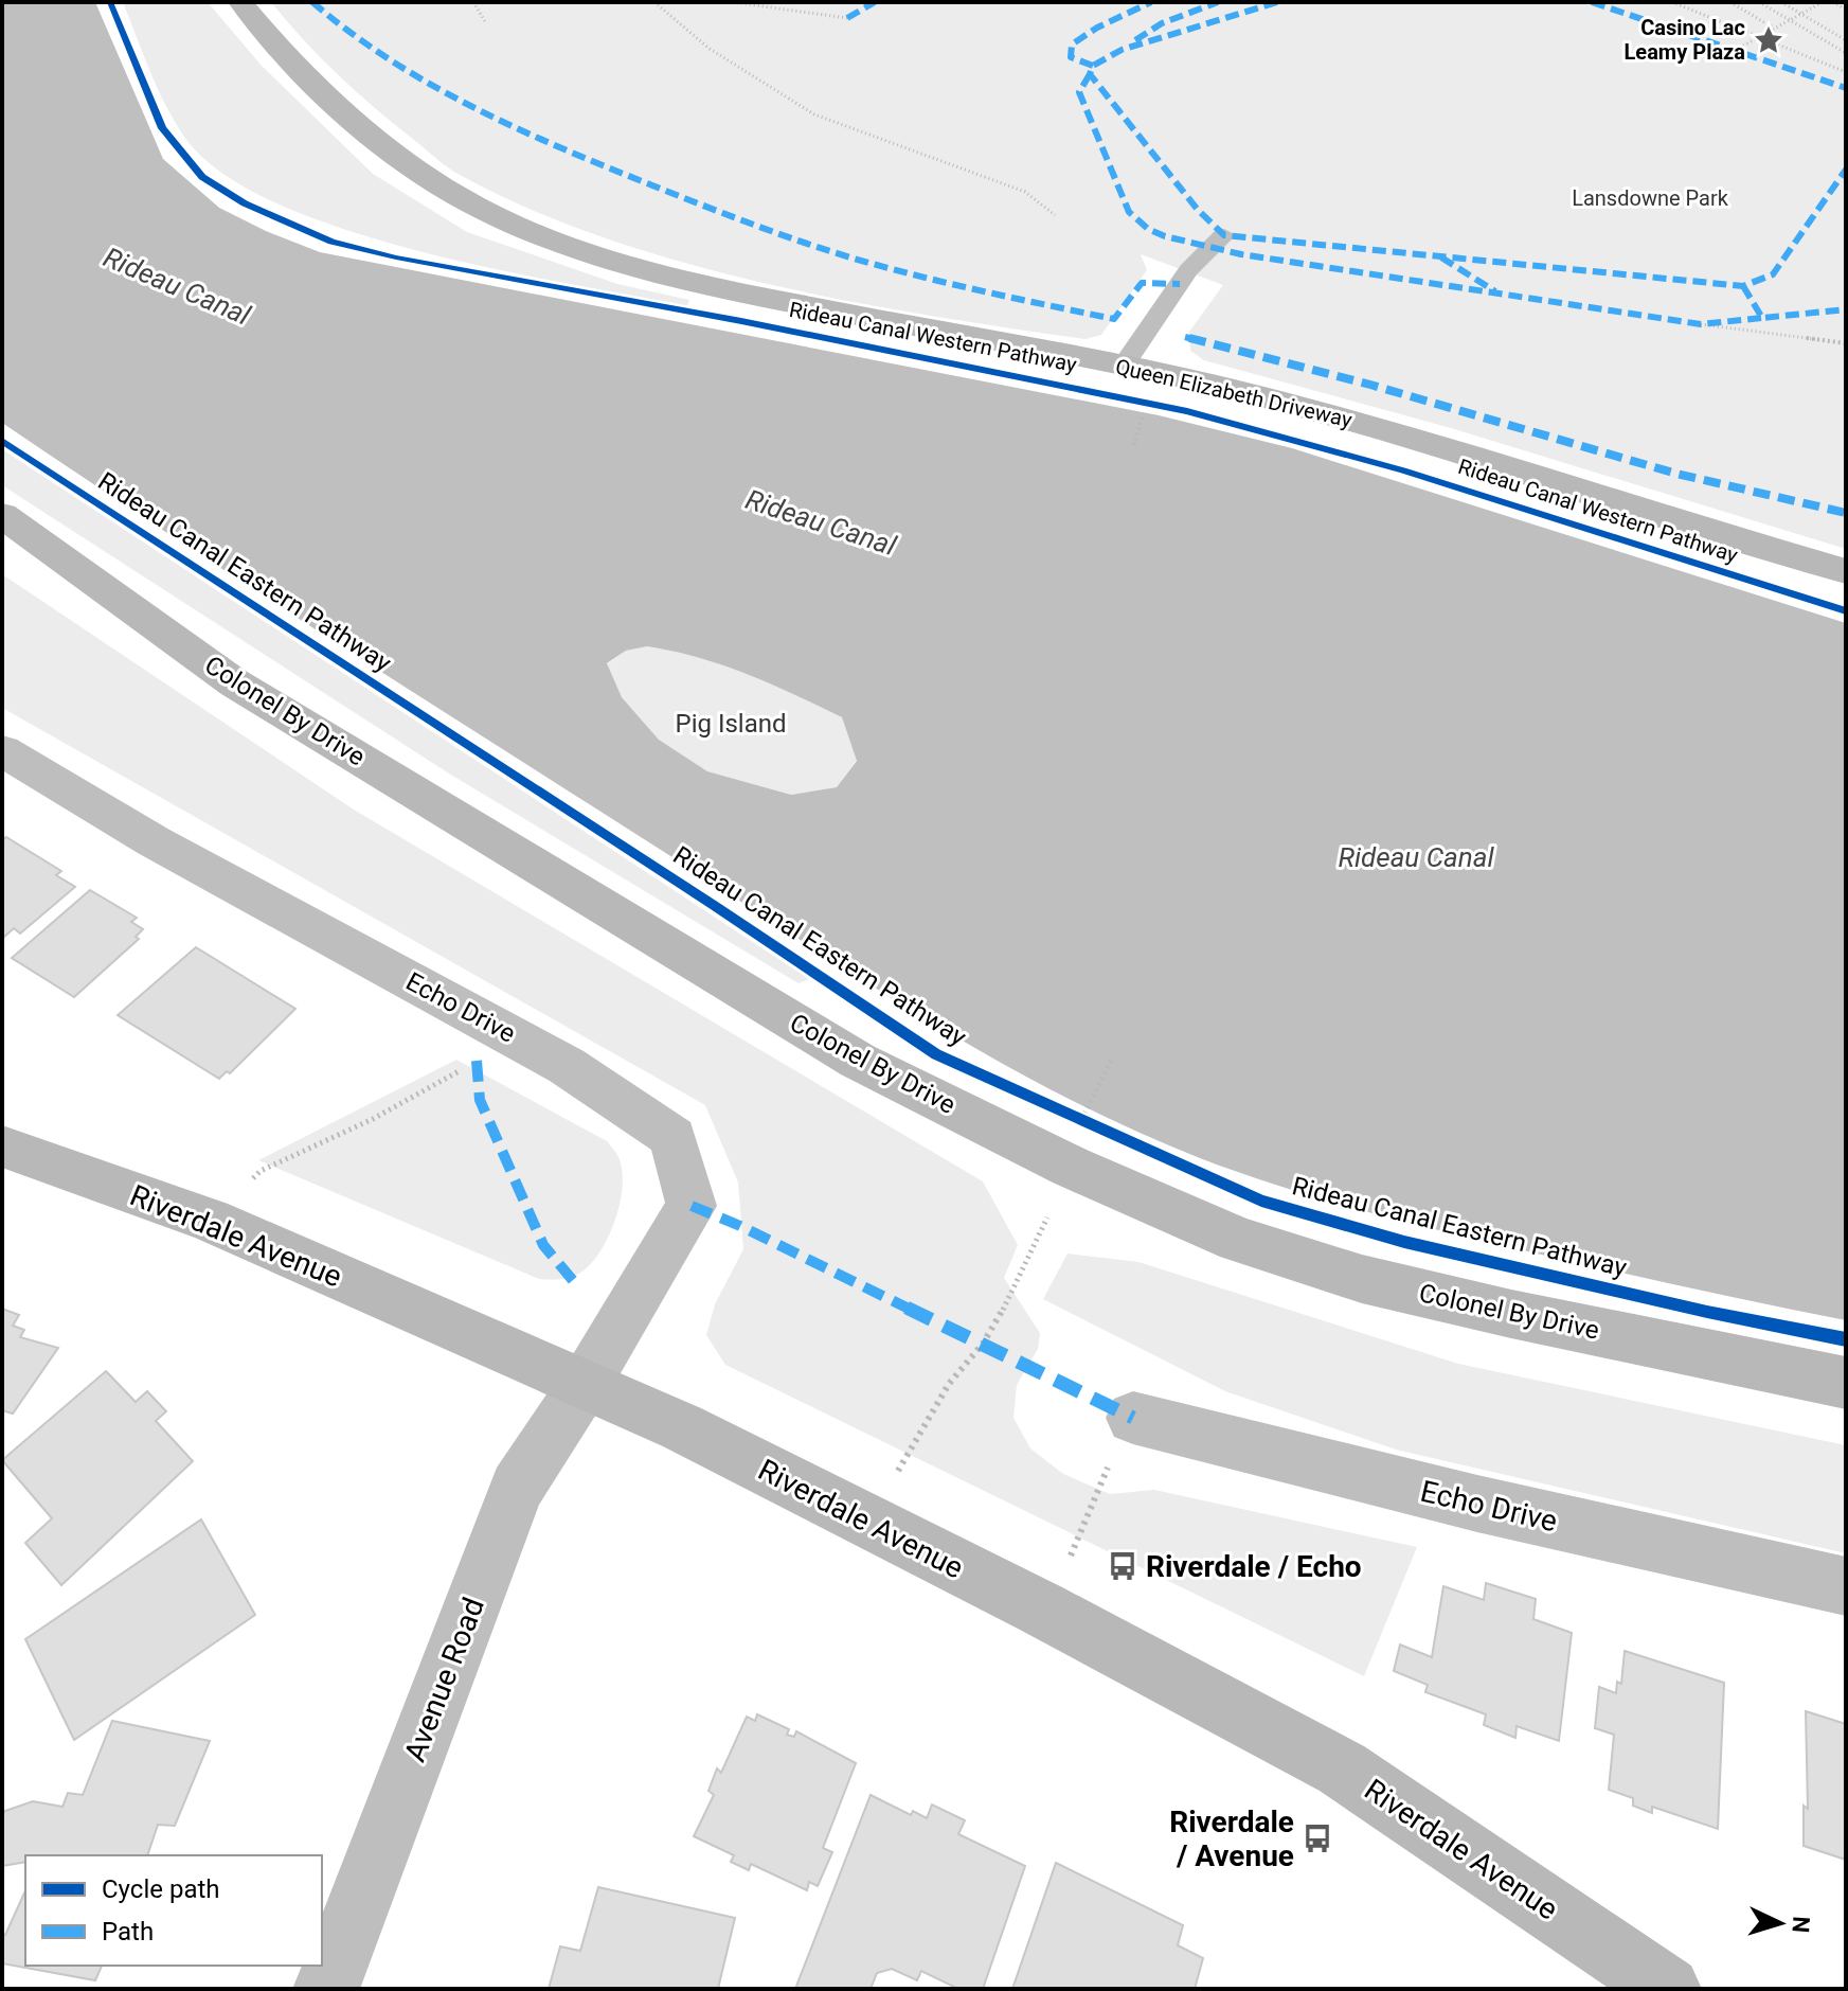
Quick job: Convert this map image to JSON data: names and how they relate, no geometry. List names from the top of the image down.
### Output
{
  "streets": {
    "main road": ["Queen Elizabeth Driveway", "Colonel By Drive", "Riverdale Avenue"],
    "street": ["Echo Drive", "Avenue Road"],
    "cycle path": ["Rideau Canal Western Pathway", "Rideau Canal Eastern Pathway"]
  },
  "crossings": [
    ["Echo Drive", "Riverdale Avenue"],
    ["Echo Drive", "Avenue Road"],
    ["Riverdale Avenue", "Avenue Road"]
  ],
  "water": ["Rideau Canal"],
  "parks": ["Lansdowne Park", "Pig Island"],
  "places": {
    "place": ["Casino Lac Leamy Plaza"],
    "bus stop": ["Riverdale / Echo", "Riverdale / Avenue"]
  },
  "legend": ["Cycle path", "Path"],
  "north": "right"
}
